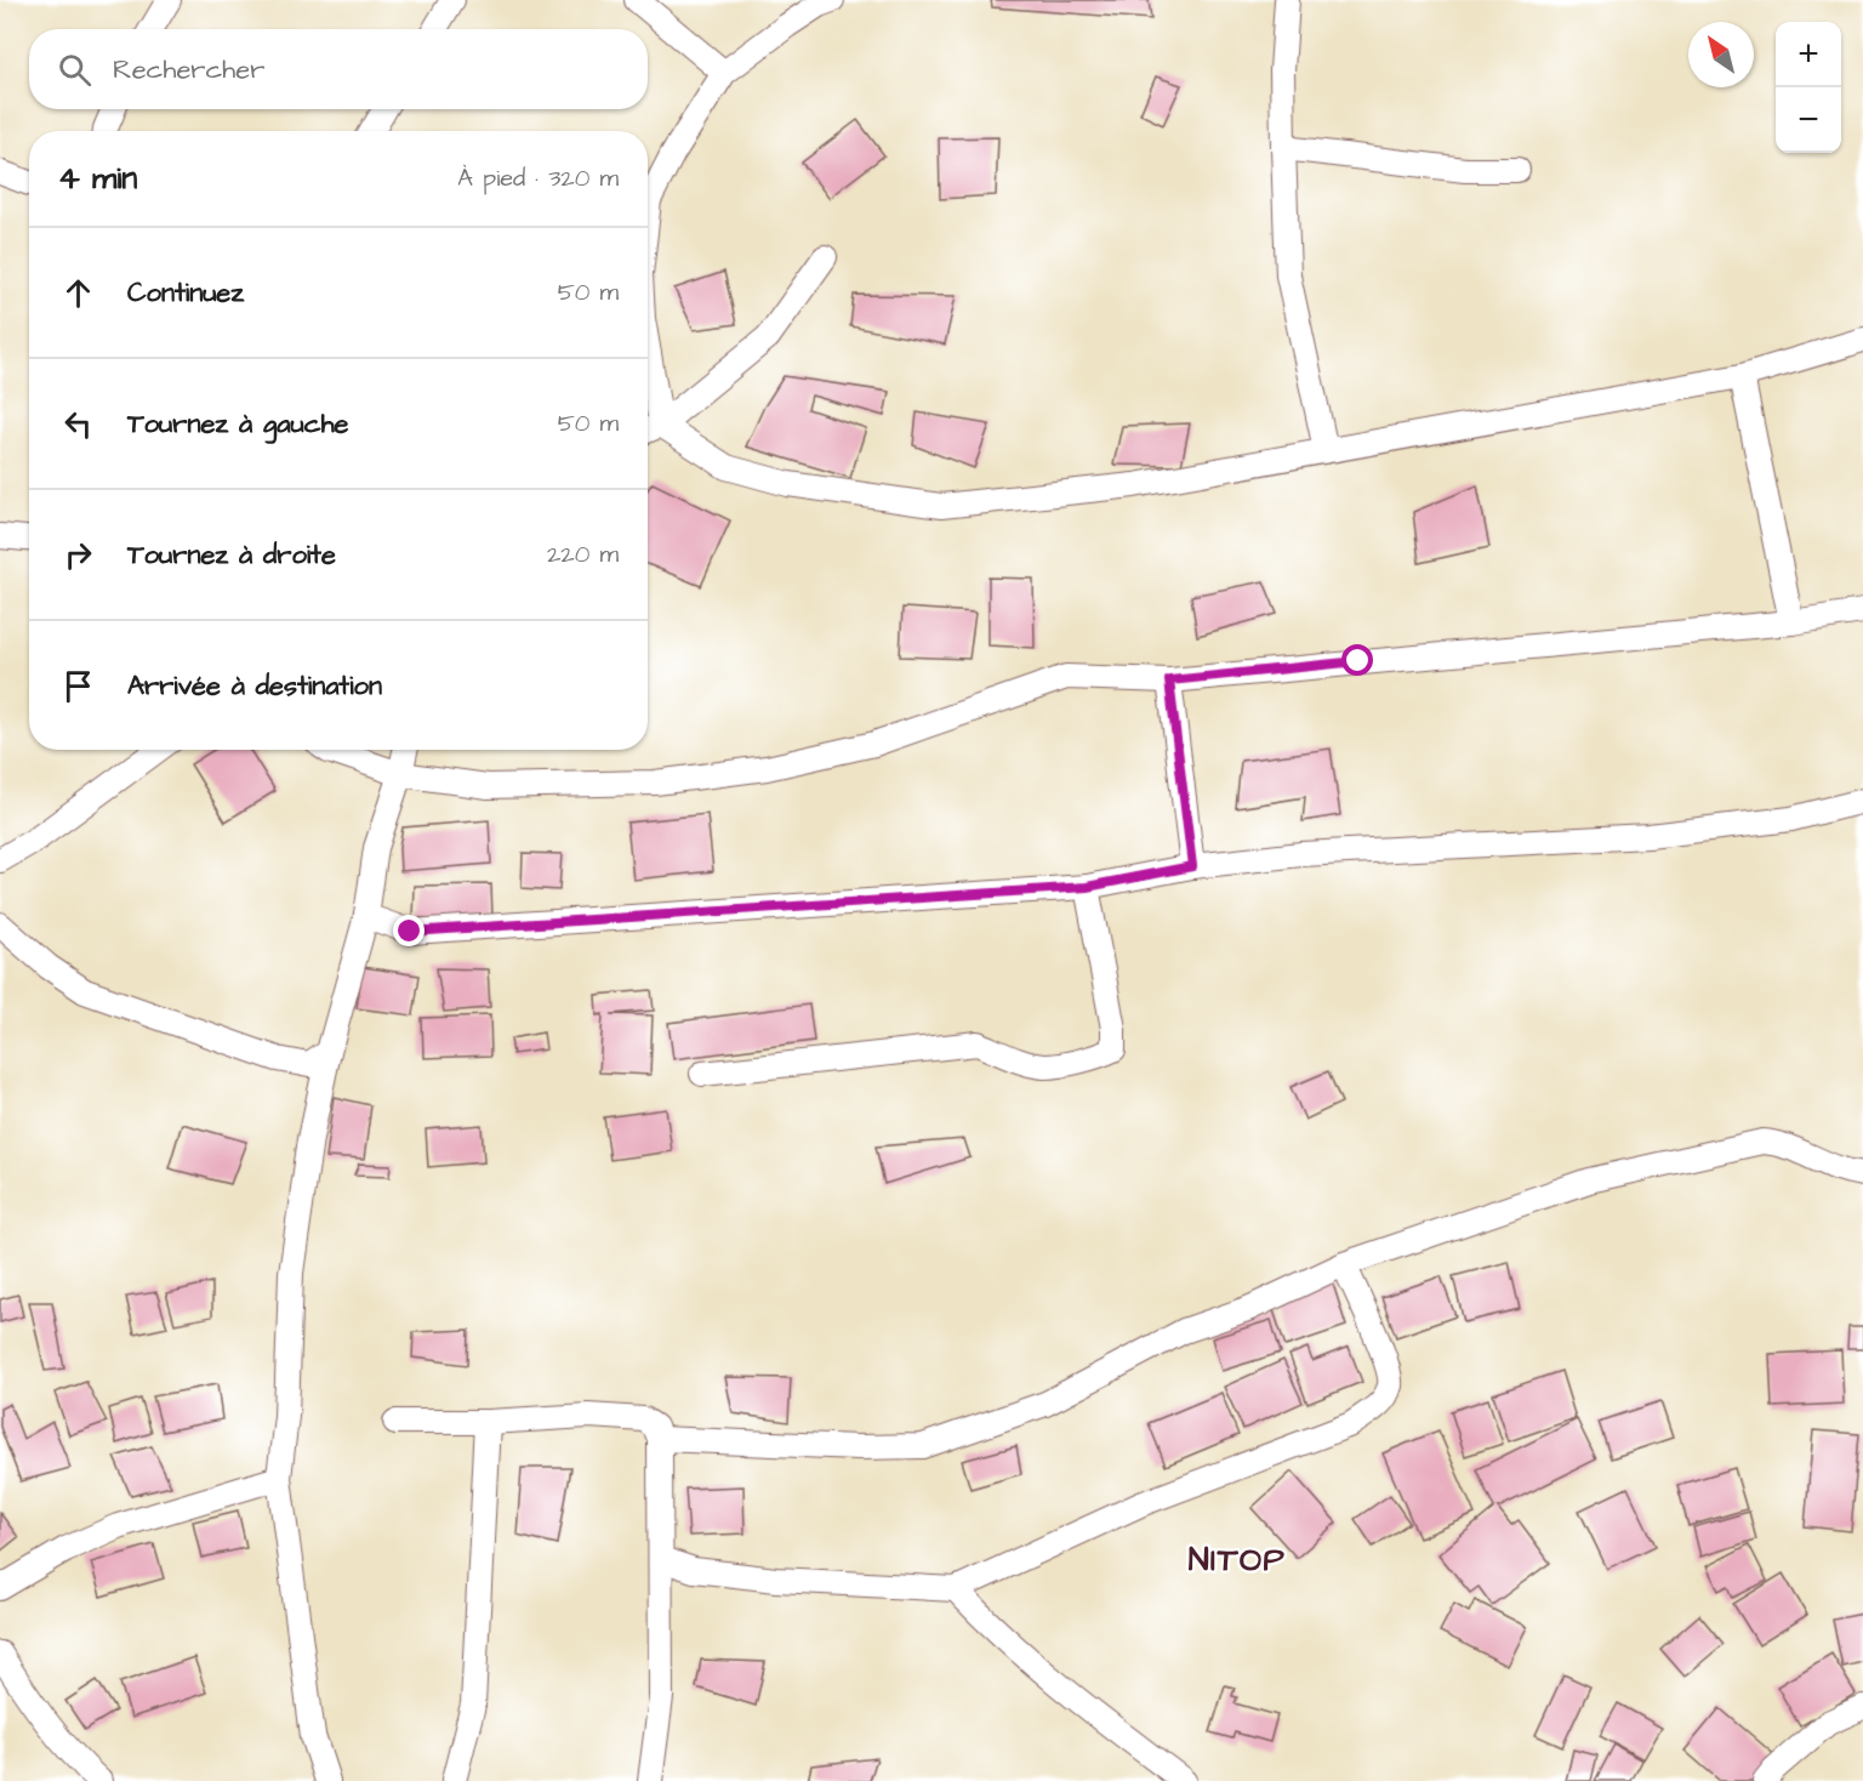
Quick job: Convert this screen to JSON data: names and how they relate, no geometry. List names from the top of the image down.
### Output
{
  "districts": ["NITOP"],
  "north": "top left",
  "page": {
    "map_buttons": ["+", "−"],
    "search": "Rechercher",
    "heading": ["4 min", "À pied · 320 m"],
    "list": [
      ["Continuez", "50 m"],
      ["Tournez à gauche", "50 m"],
      ["Tournez à droite", "220 m"],
      "Arrivée à destination"
    ]
  }
}
